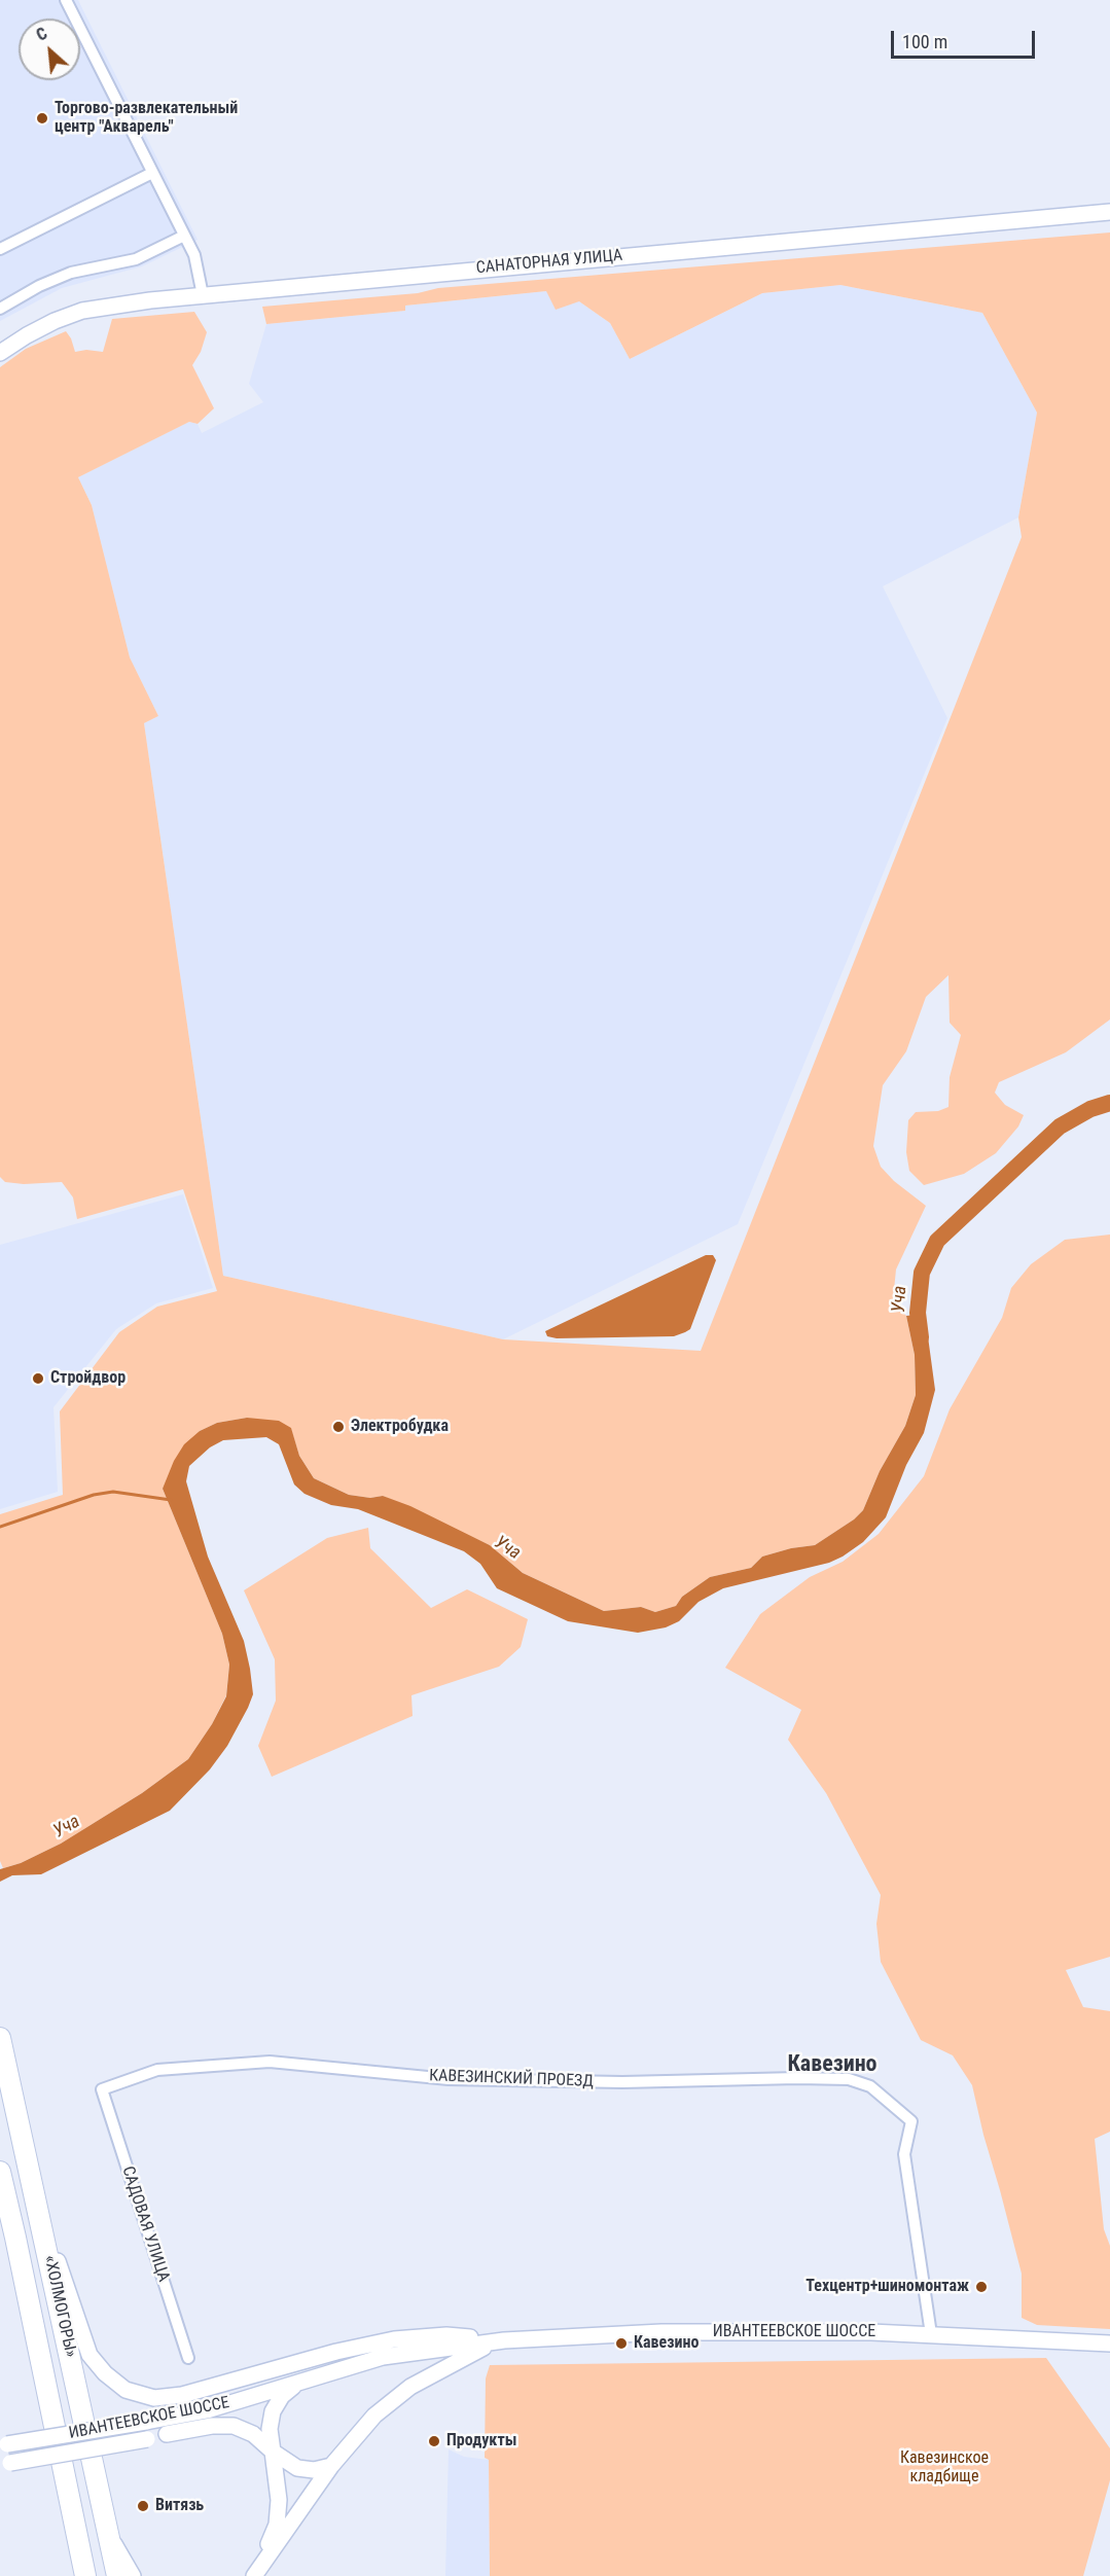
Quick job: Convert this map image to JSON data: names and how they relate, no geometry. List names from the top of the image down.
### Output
{
  "streets": {
    "highway": ["«ХОЛМОГОРЫ»"],
    "main road": ["САНАТОРНАЯ УЛИЦА", "ИВАНТЕЕВСКОЕ ШОССЕ"],
    "street": ["КАВЕЗИНСКИЙ ПРОЕЗД", "САДОВАЯ УЛИЦА"]
  },
  "crossings": [
    ["КАВЕЗИНСКИЙ ПРОЕЗД", "САДОВАЯ УЛИЦА"],
    ["КАВЕЗИНСКИЙ ПРОЕЗД", "ИВАНТЕЕВСКОЕ ШОССЕ"]
  ],
  "districts": ["Кавезино"],
  "water": ["Уча"],
  "parks": ["Кавезинское кладбище"],
  "places": [
    "Торгово-развлекательный центр \"Акварель\"",
    "Стройдвор",
    "Электробудка",
    "Техцентр+шиномонтаж",
    "Кавезино",
    "Продукты",
    "Витязь"
  ],
  "scale_bar": "100 m",
  "north": "top left"
}
